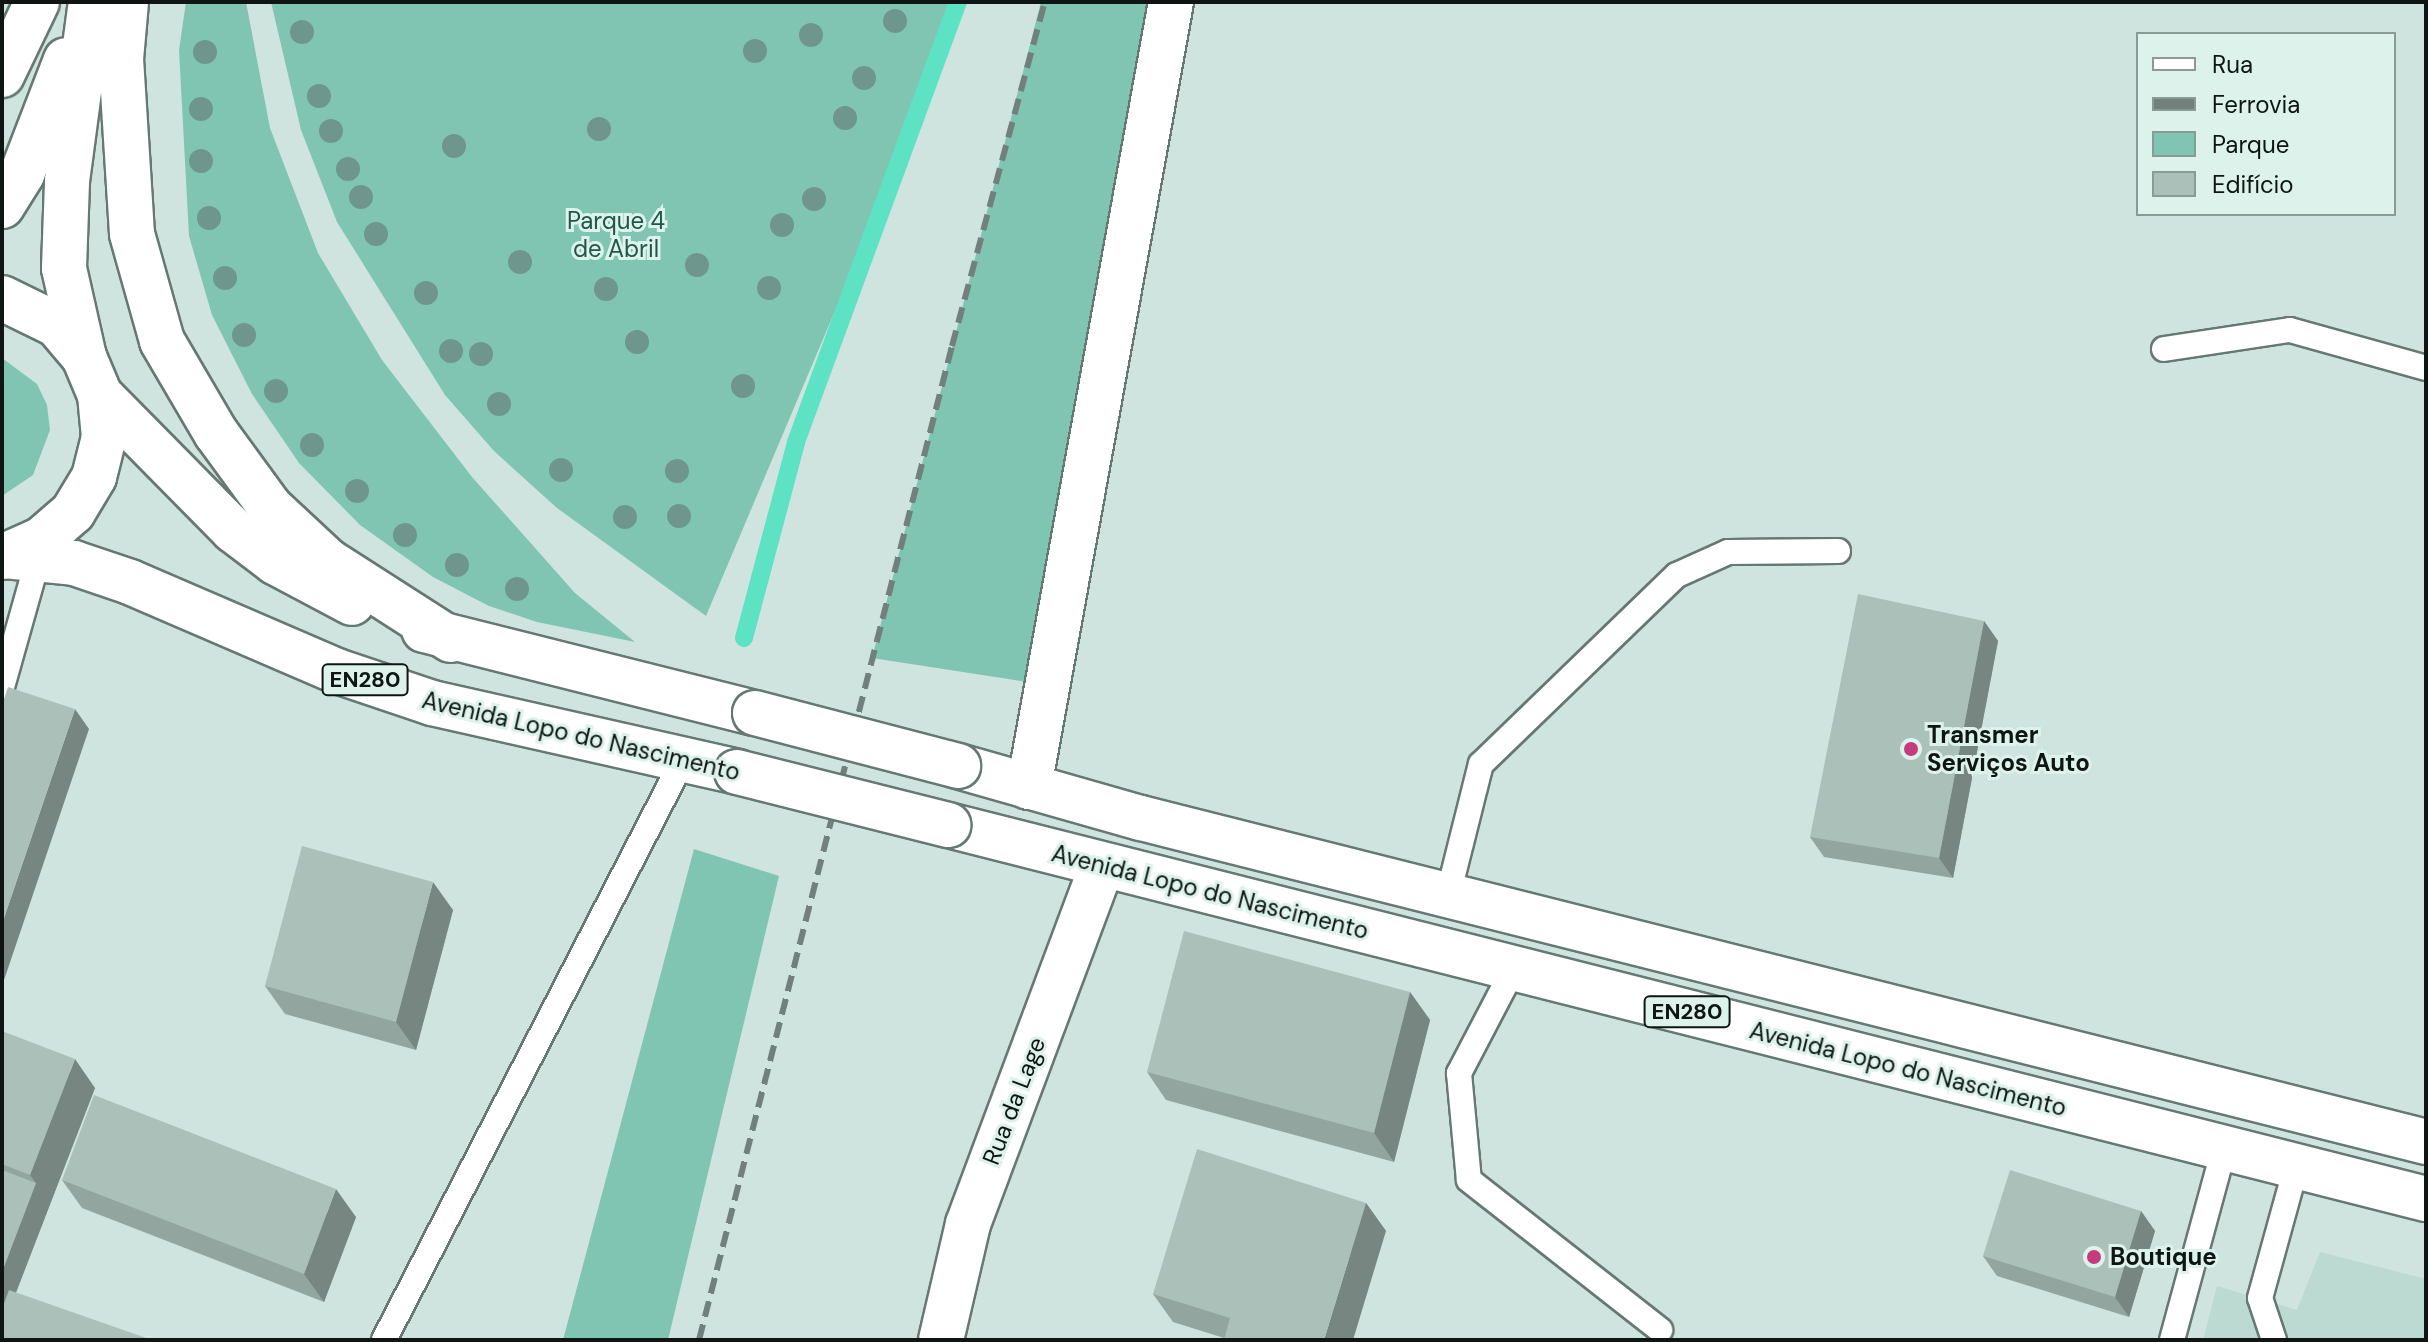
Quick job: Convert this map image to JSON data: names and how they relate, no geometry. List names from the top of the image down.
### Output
{
  "streets": {
    "main road": ["EN280", "Avenida Lopo do Nascimento", "Rua da Lage"]
  },
  "crossings": [
    ["Avenida Lopo do Nascimento", "Rua da Lage"]
  ],
  "parks": ["Parque 4 de Abril"],
  "places": ["Transmer Serviços Auto", "Boutique"],
  "legend": [
    "Rua",
    "Ferrovia",
    "Parque",
    "Edifício"
  ]
}
